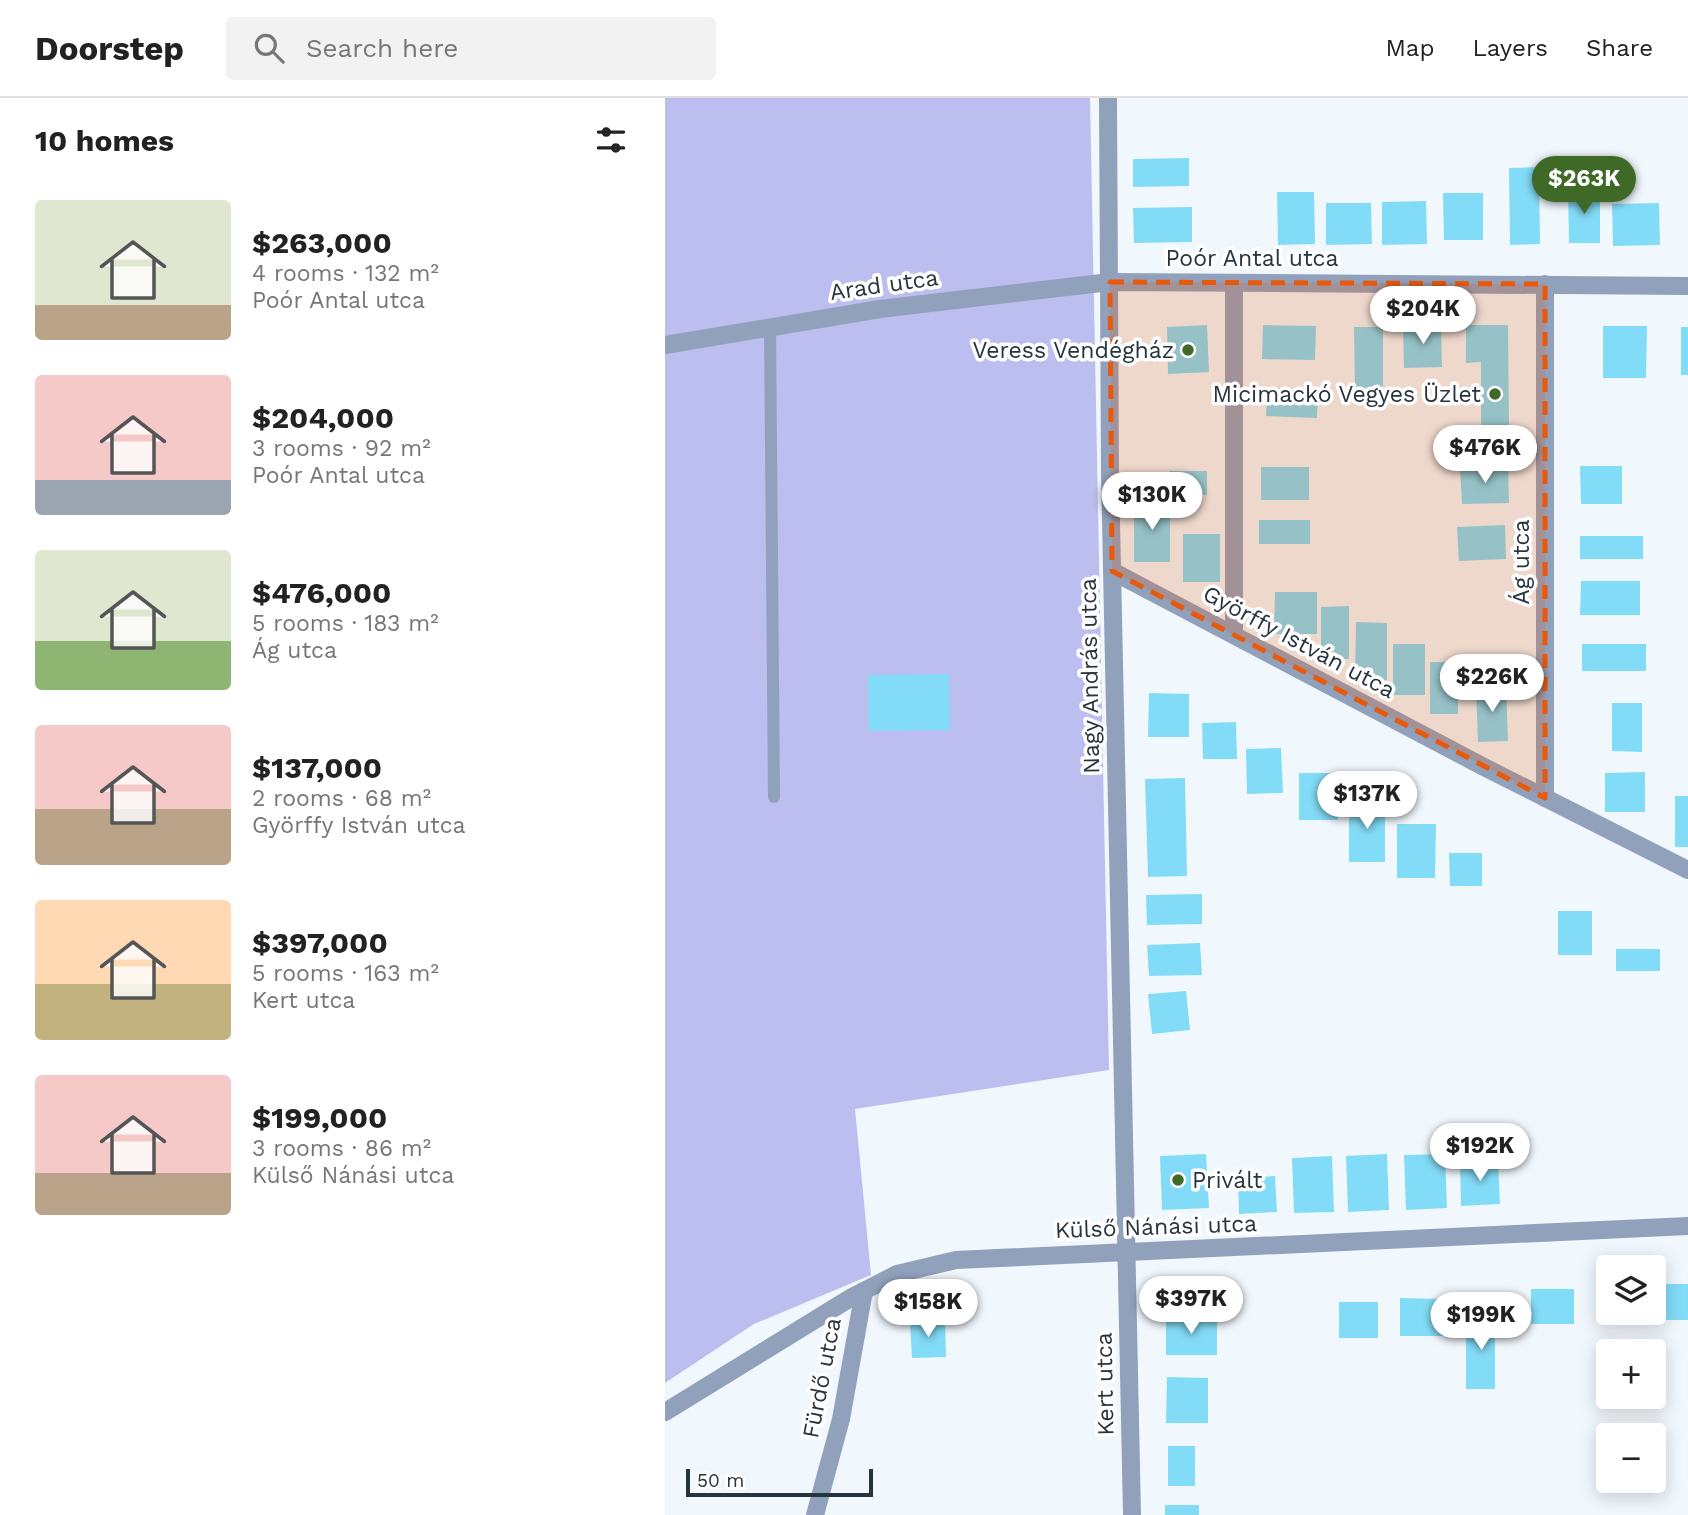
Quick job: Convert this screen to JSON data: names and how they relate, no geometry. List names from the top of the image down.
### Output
{
  "streets": {
    "street": [
      "Poór Antal utca",
      "Arad utca",
      "Ág utca",
      "Györffy István utca",
      "Nagy András utca",
      "Külső Nánási utca",
      "Fürdő utca",
      "Kert utca"
    ]
  },
  "crossings": [
    ["Poór Antal utca", "Arad utca"],
    ["Poór Antal utca", "Ág utca"],
    ["Poór Antal utca", "Nagy András utca"],
    ["Arad utca", "Nagy András utca"],
    ["Ág utca", "Györffy István utca"],
    ["Györffy István utca", "Nagy András utca"],
    ["Nagy András utca", "Külső Nánási utca"],
    ["Nagy András utca", "Kert utca"],
    ["Külső Nánási utca", "Fürdő utca"],
    ["Külső Nánási utca", "Kert utca"]
  ],
  "places": ["Veress Vendégház", "Micimackó Vegyes Üzlet", "Privált"],
  "scale_bar": "50 m",
  "page": {
    "header": "Doorstep",
    "search": "Search here",
    "nav": ["Map", "Layers", "Share"],
    "heading": "10 homes",
    "price": [
      "$263K",
      "$204K",
      "$476K",
      "$130K",
      "$226K",
      "$137K",
      "$192K",
      "$397K",
      "$158K",
      "$199K"
    ],
    "list": [
      {
        "name": "$263,000",
        "note": "4 rooms · 132 m² · Poór Antal utca"
      },
      {
        "name": "$204,000",
        "note": "3 rooms · 92 m² · Poór Antal utca"
      },
      {
        "name": "$476,000",
        "note": "5 rooms · 183 m² · Ág utca"
      },
      {
        "name": "$137,000",
        "note": "2 rooms · 68 m² · Györffy István utca"
      },
      {
        "name": "$397,000",
        "note": "5 rooms · 163 m² · Kert utca"
      },
      {
        "name": "$199,000",
        "note": "3 rooms · 86 m² · Külső Nánási utca"
      }
    ],
    "map_buttons": ["+", "−"],
    "scale": "50 m"
  }
}
